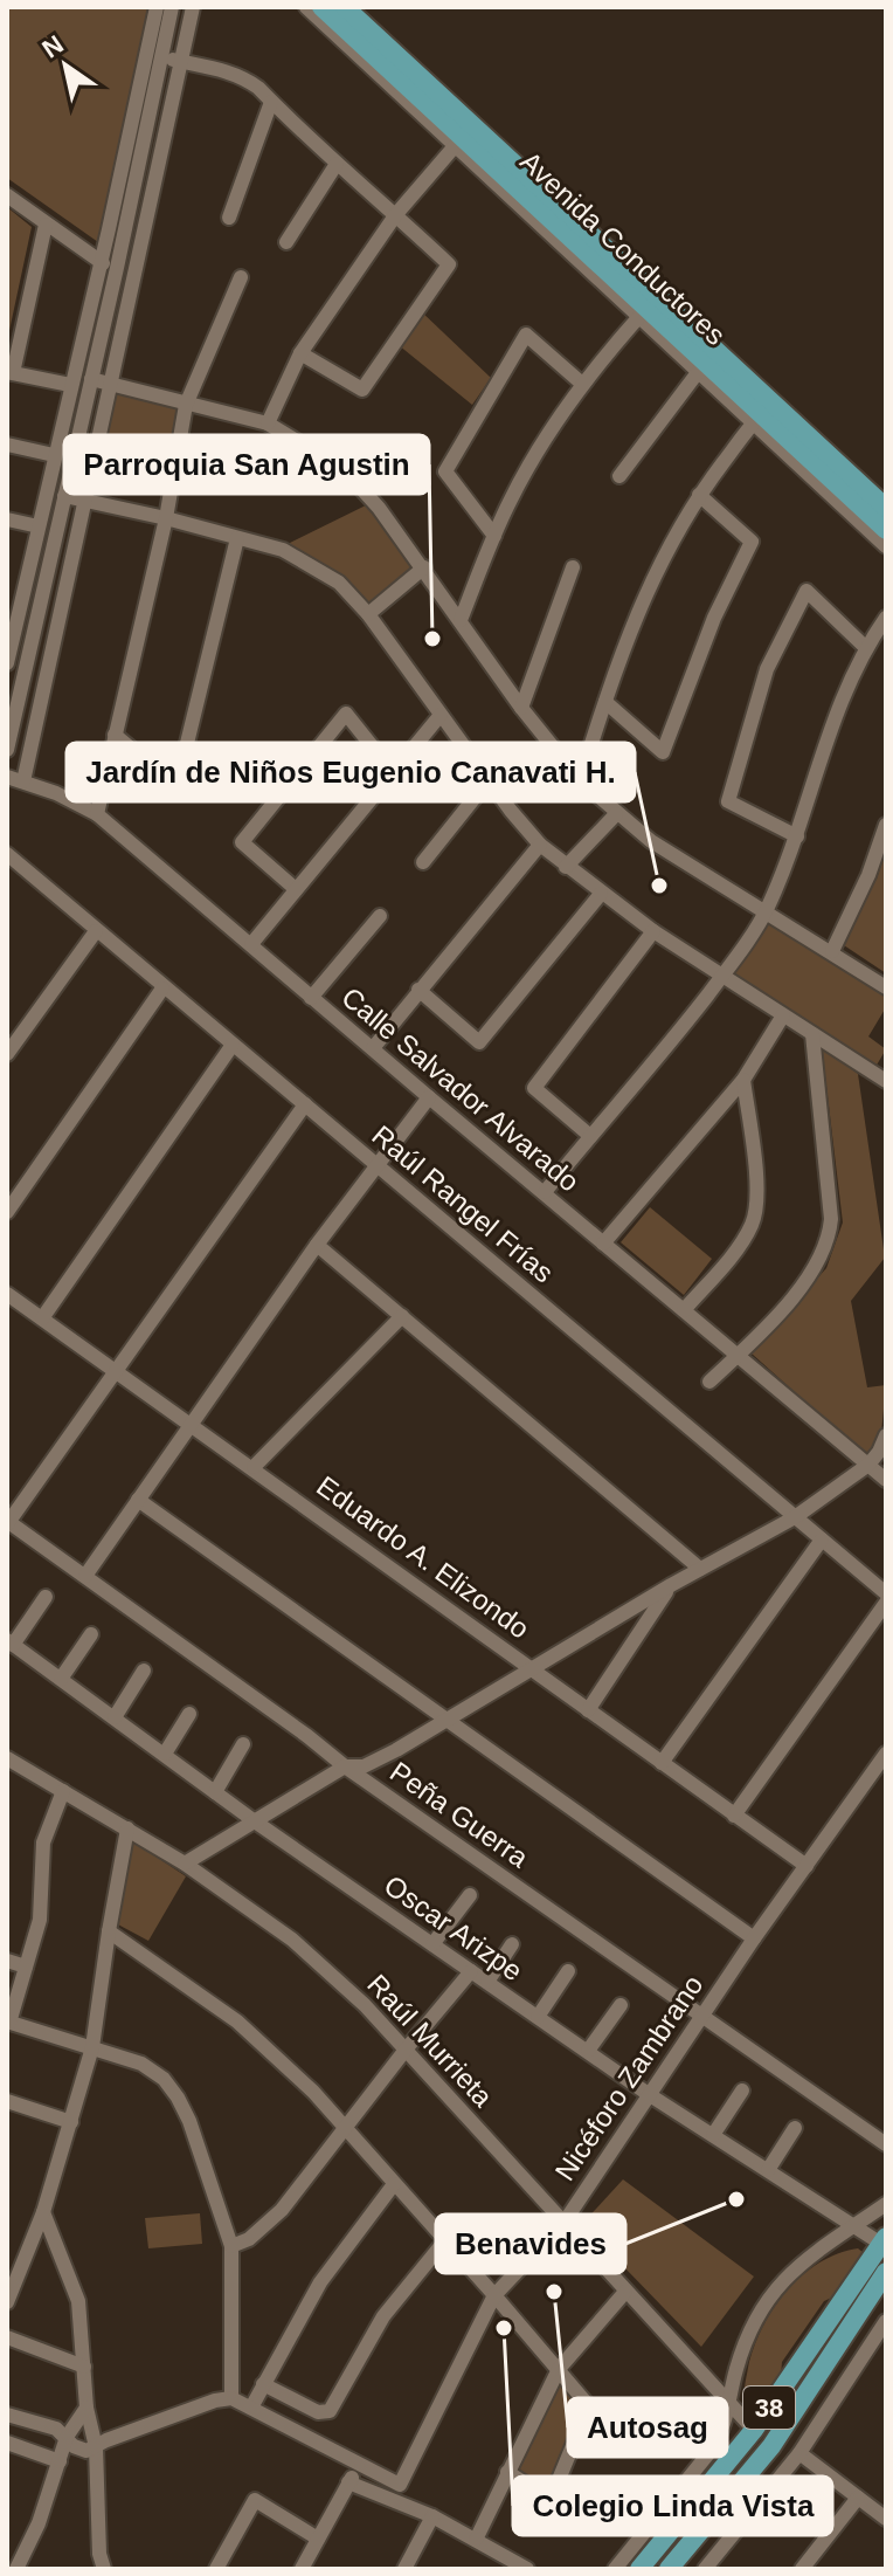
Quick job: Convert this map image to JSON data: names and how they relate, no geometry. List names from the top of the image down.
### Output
{
  "streets": {
    "main road": ["Avenida Conductores", "38"],
    "street": [
      "Calle Salvador Alvarado",
      "Raúl Rangel Frías",
      "Eduardo A. Elizondo",
      "Peña Guerra",
      "Oscar Arizpe",
      "Raúl Murrieta",
      "Nicéforo Zambrano"
    ]
  },
  "crossings": [
    ["Eduardo A. Elizondo", "Nicéforo Zambrano"],
    ["Peña Guerra", "Nicéforo Zambrano"],
    ["Oscar Arizpe", "Nicéforo Zambrano"],
    ["Oscar Arizpe", "38"],
    ["Raúl Murrieta", "Nicéforo Zambrano"],
    ["Raúl Murrieta", "38"]
  ],
  "places": [
    "Parroquia San Agustin",
    "Jardín de Niños Eugenio Canavati H.",
    "Benavides",
    "Autosag",
    "Colegio Linda Vista"
  ],
  "north": "top left"
}
